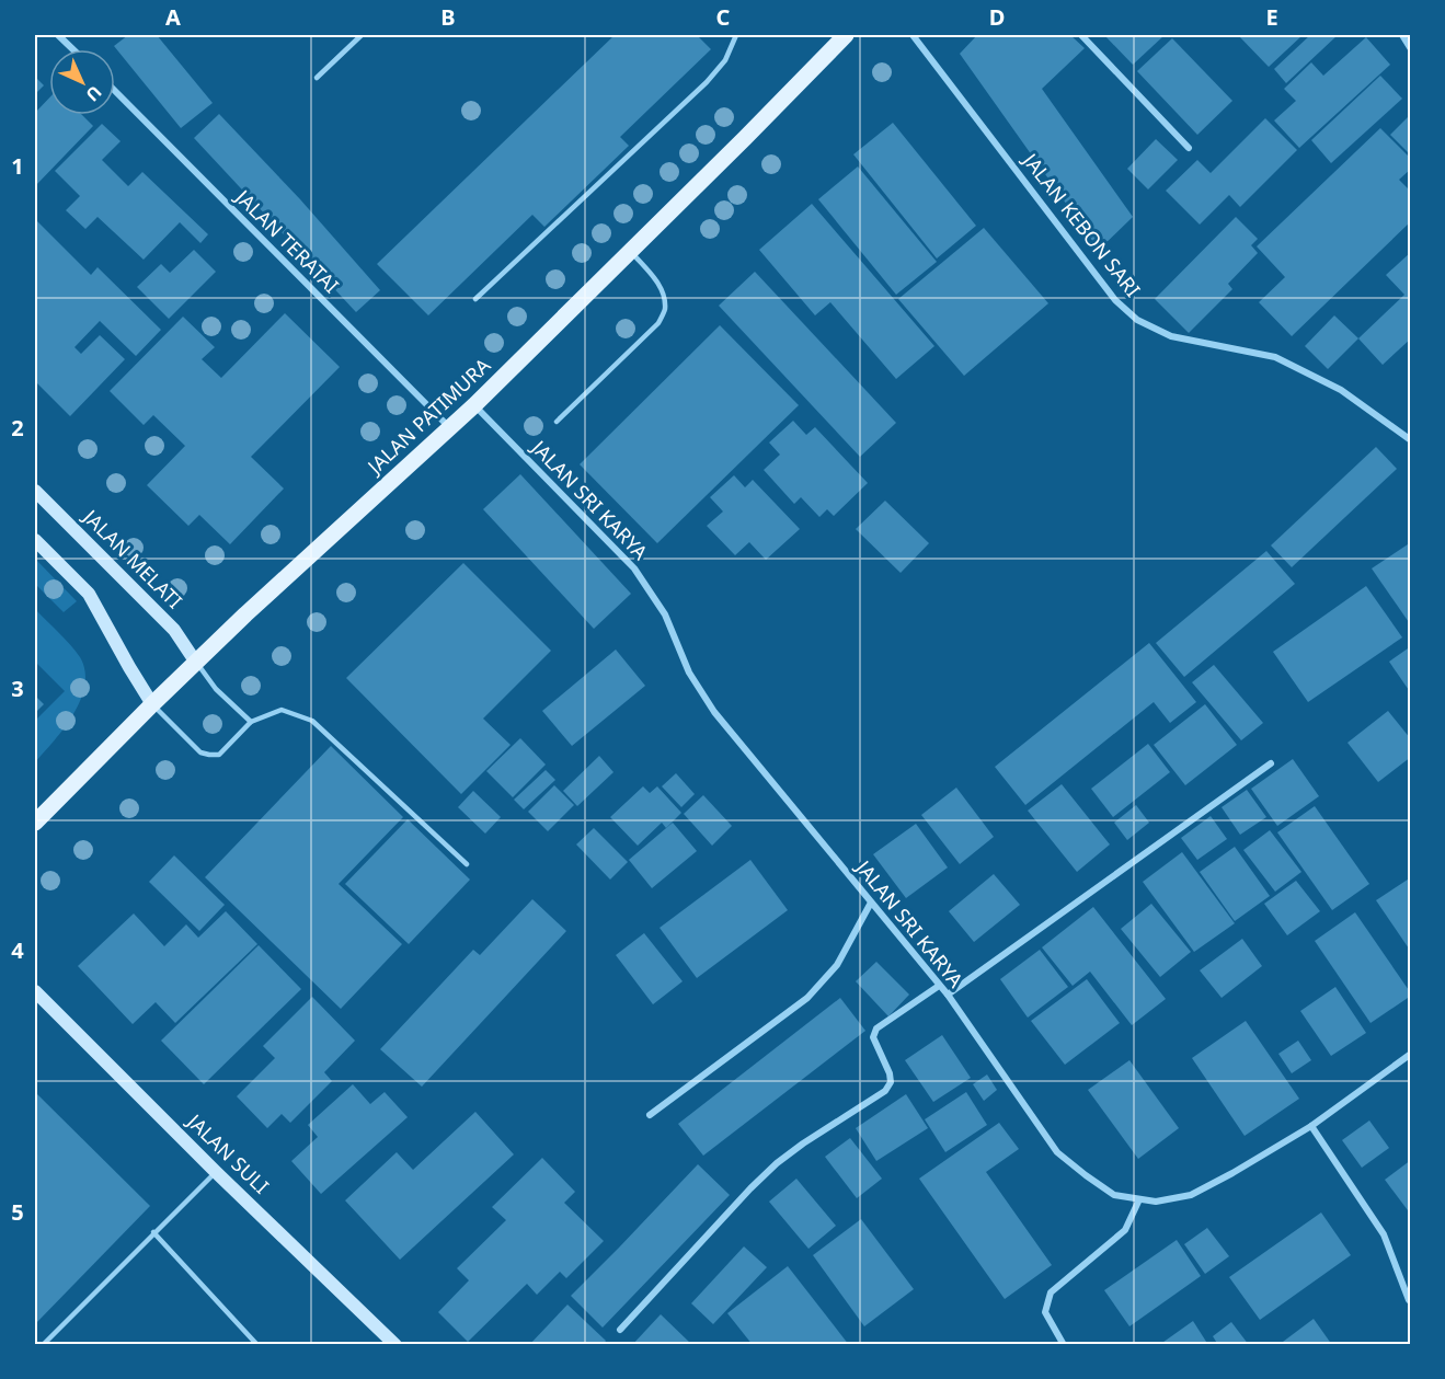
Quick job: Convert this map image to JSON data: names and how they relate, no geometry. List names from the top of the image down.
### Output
{
  "streets": {
    "main road": ["JALAN PATIMURA", "JALAN MELATI", "JALAN SULI"],
    "street": ["JALAN KEBON SARI", "JALAN TERATAI", "JALAN SRI KARYA"]
  },
  "crossings": [
    ["JALAN TERATAI", "JALAN PATIMURA"],
    ["JALAN PATIMURA", "JALAN SRI KARYA"],
    ["JALAN PATIMURA", "JALAN MELATI"]
  ],
  "north": "bottom right",
  "grid": {
    "columns": [
      "A",
      "B",
      "C",
      "D",
      "E"
    ],
    "rows": [
      "1",
      "2",
      "3",
      "4",
      "5"
    ]
  }
}
